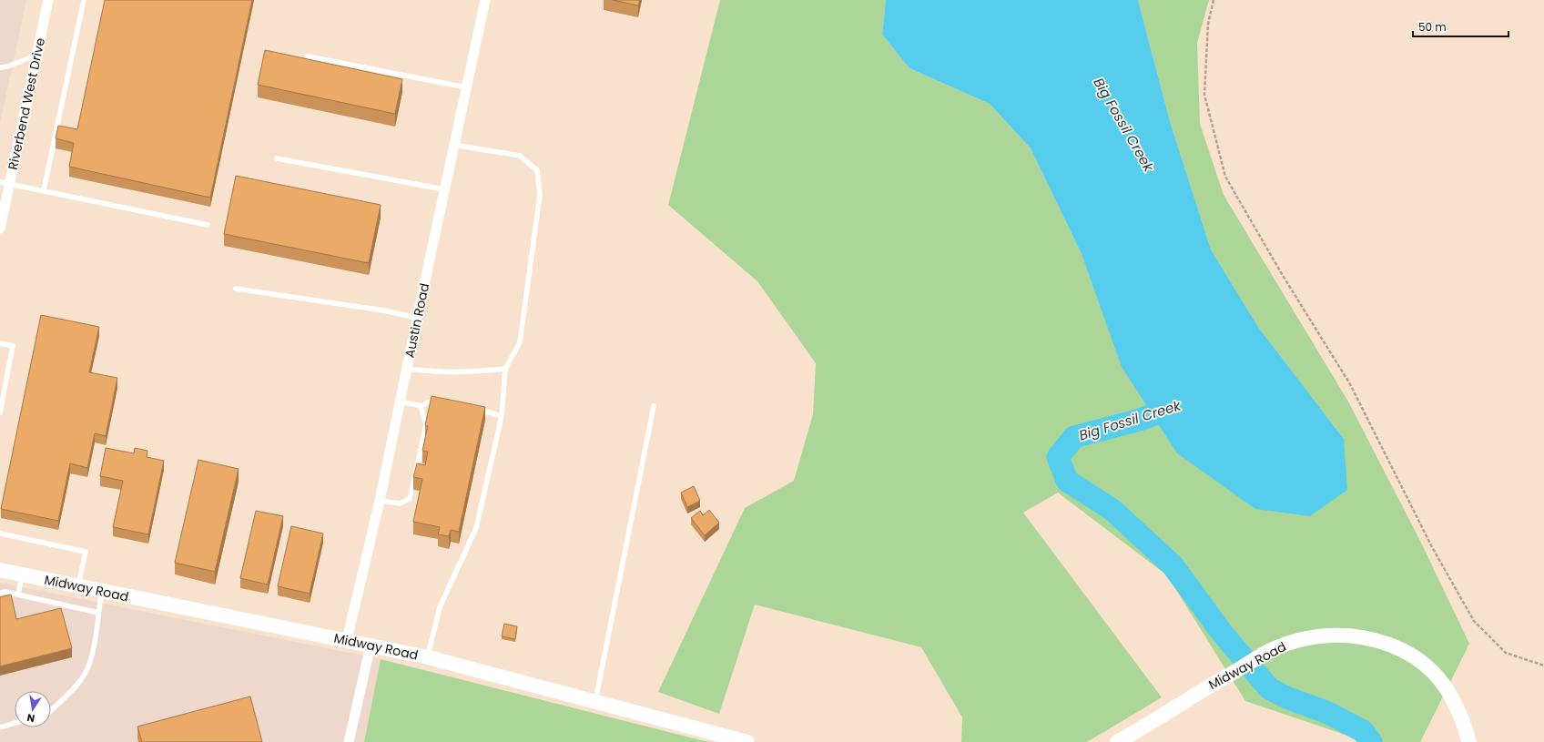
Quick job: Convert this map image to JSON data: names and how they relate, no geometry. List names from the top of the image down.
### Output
{
  "streets": {
    "main road": ["Midway Road"],
    "street": ["Riverbend West Drive", "Austin Road"]
  },
  "crossings": [
    ["Austin Road", "Midway Road"]
  ],
  "water": ["Big Fossil Creek"],
  "scale_bar": "50 m",
  "north": "bottom"
}
